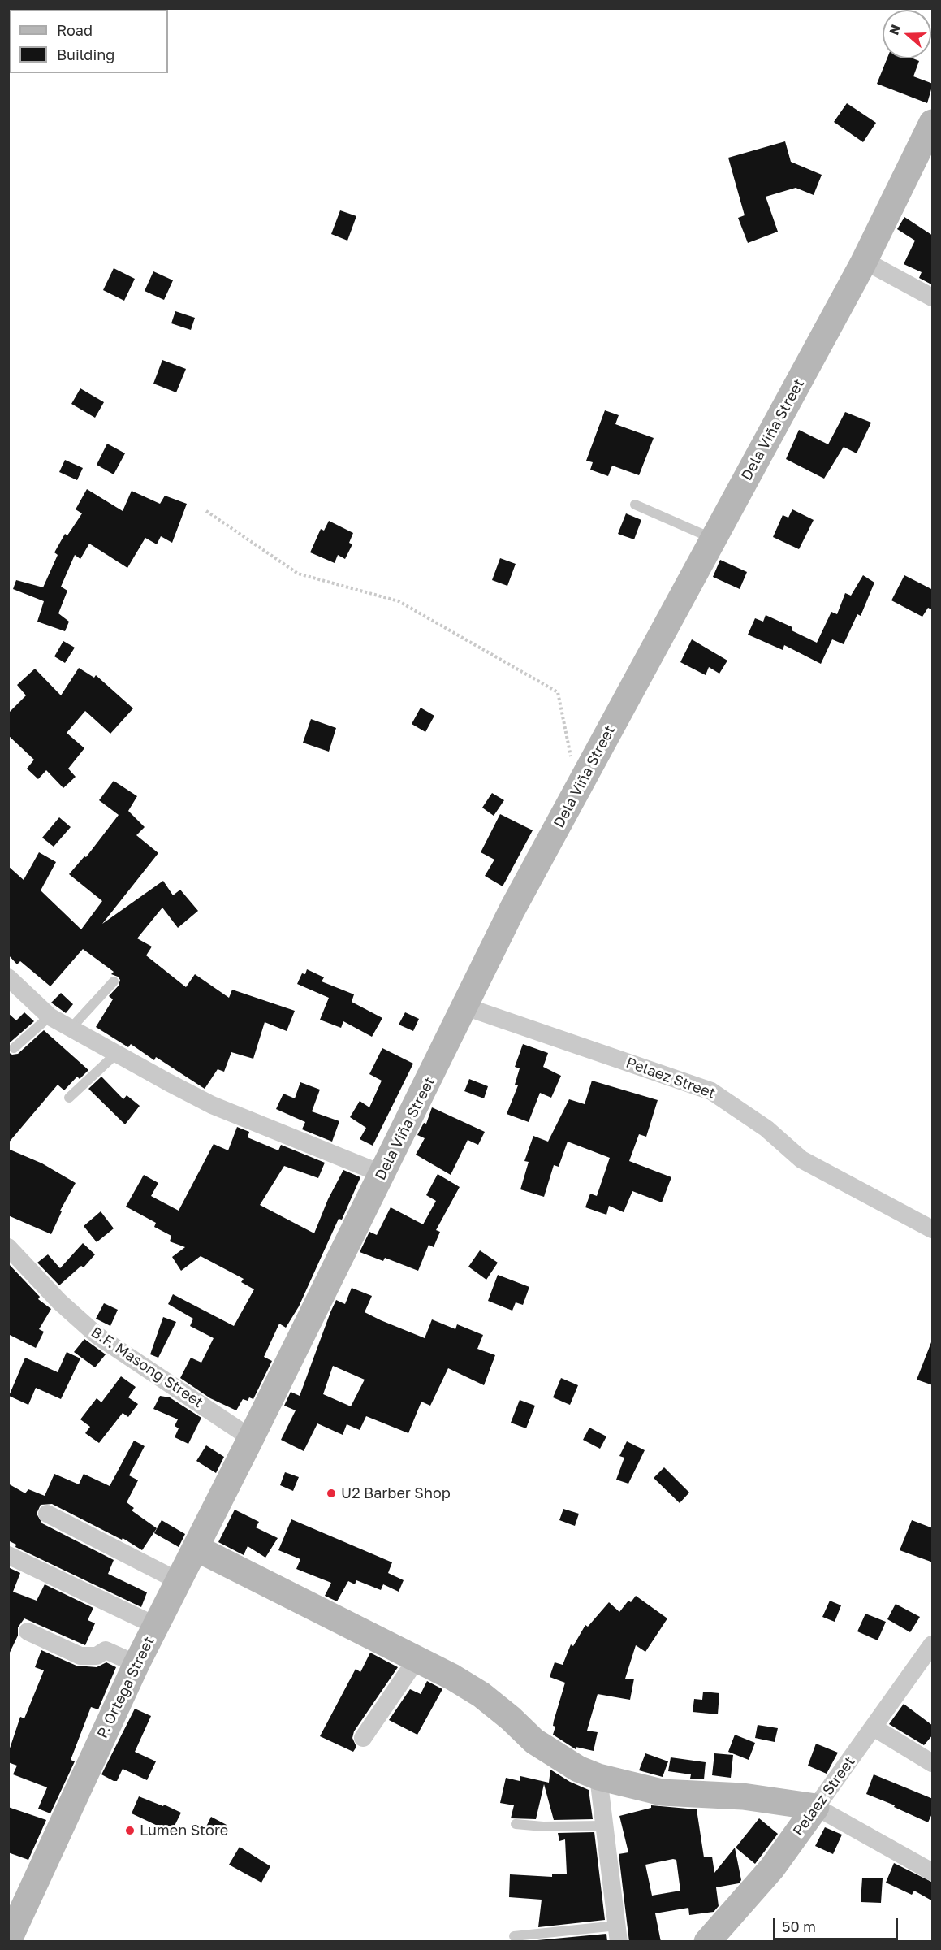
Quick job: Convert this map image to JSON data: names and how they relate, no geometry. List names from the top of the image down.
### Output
{
  "streets": {
    "street": [
      "Dela Viña Street",
      "Pelaez Street",
      "B.F. Masong Street",
      "P. Ortega Street"
    ]
  },
  "crossings": [
    ["Dela Viña Street", "Pelaez Street"],
    ["Dela Viña Street", "B.F. Masong Street"],
    ["Dela Viña Street", "P. Ortega Street"],
    ["B.F. Masong Street", "P. Ortega Street"]
  ],
  "places": ["U2 Barber Shop", "Lumen Store"],
  "legend": ["Road", "Building"],
  "scale_bar": "50 m",
  "north": "left"
}
